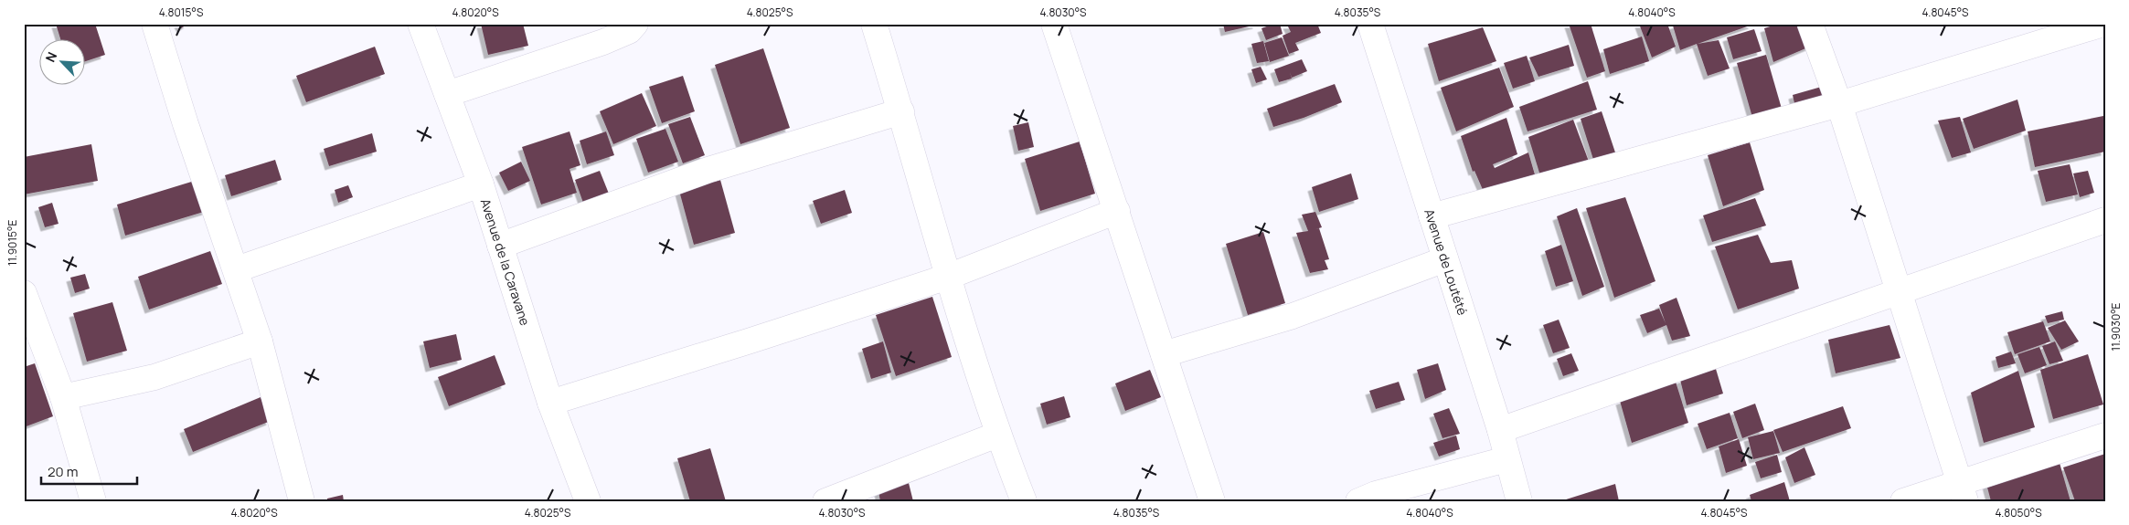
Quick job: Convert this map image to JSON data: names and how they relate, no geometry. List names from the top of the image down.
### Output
{
  "streets": {
    "street": ["Avenue de la Caravane", "Avenue de Loutété"]
  },
  "scale_bar": "20 m",
  "north": "top left",
  "coordinates": [
    "4.8015°S",
    "4.8020°S",
    "4.8025°S",
    "4.8030°S",
    "4.8035°S",
    "4.8040°S",
    "4.8045°S",
    "11.9015°E",
    "11.9030°E",
    "4.8050°S"
  ]
}
